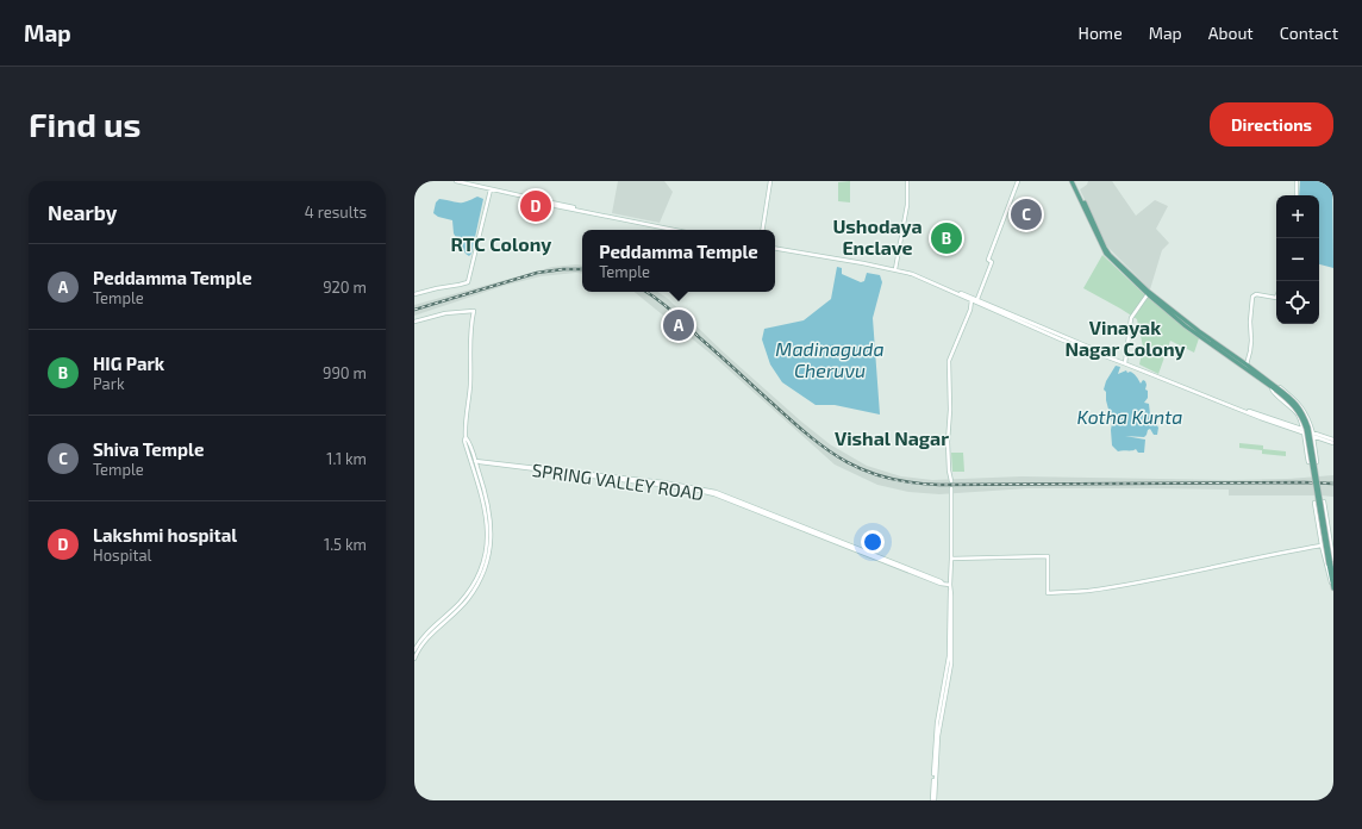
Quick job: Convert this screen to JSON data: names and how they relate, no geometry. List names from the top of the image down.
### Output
{
  "streets": {
    "street": ["SPRING VALLEY ROAD"]
  },
  "districts": [
    "Ushodaya Enclave",
    "RTC Colony",
    "Vinayak Nagar Colony",
    "Vishal Nagar"
  ],
  "water": ["Madinaguda Cheruvu", "Kotha Kunta"],
  "page": {
    "header": "Map",
    "nav": [
      "Home",
      "Map",
      "About",
      "Contact"
    ],
    "buttons": "Directions",
    "title": "Find us",
    "heading": ["Nearby", "4 results"],
    "pins": [
      "D",
      "C",
      "B",
      "A"
    ],
    "map_buttons": ["+", "−"],
    "popup": ["Peddamma Temple", "Temple"],
    "list": [
      {
        "mark": "A",
        "name": "Peddamma Temple",
        "note": "Temple",
        "value": "920 m"
      },
      {
        "mark": "B",
        "name": "HIG Park",
        "note": "Park",
        "value": "990 m"
      },
      {
        "mark": "C",
        "name": "Shiva Temple",
        "note": "Temple",
        "value": "1.1 km"
      },
      {
        "mark": "D",
        "name": "Lakshmi hospital",
        "note": "Hospital",
        "value": "1.5 km"
      }
    ]
  }
}
